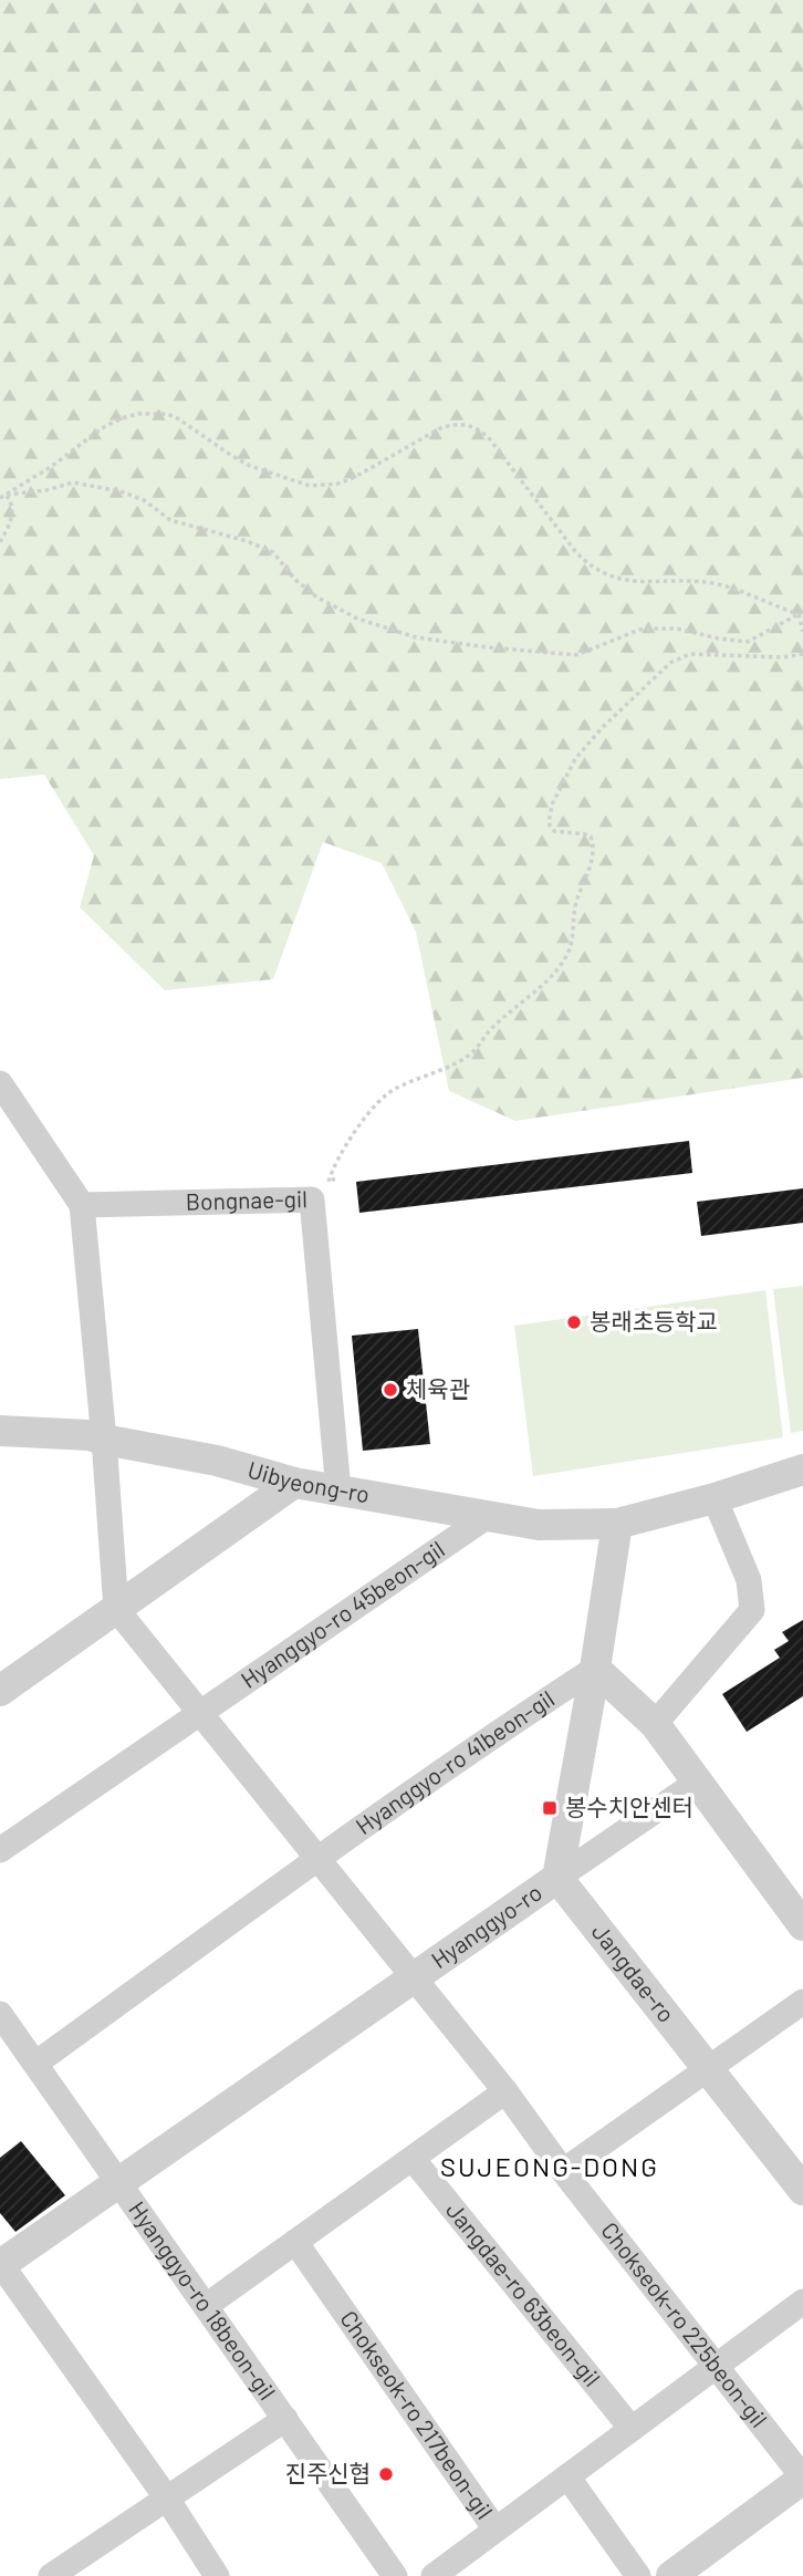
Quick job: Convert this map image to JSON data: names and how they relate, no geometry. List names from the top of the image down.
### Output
{
  "streets": {
    "street": [
      "Bongnae-gil",
      "Uibyeong-ro",
      "Hyanggyo-ro 45beon-gil",
      "Hyanggyo-ro 41beon-gil",
      "Hyanggyo-ro",
      "Jangdae-ro",
      "Jangdae-ro 63beon-gil",
      "Hyanggyo-ro 18beon-gil",
      "Chokseok-ro 225beon-gil",
      "Chokseok-ro 217beon-gil"
    ]
  },
  "crossings": [
    ["Bongnae-gil", "Uibyeong-ro"],
    ["Uibyeong-ro", "Hyanggyo-ro 45beon-gil"],
    ["Uibyeong-ro", "Hyanggyo-ro"],
    ["Hyanggyo-ro 45beon-gil", "Chokseok-ro 225beon-gil"],
    ["Hyanggyo-ro 41beon-gil", "Hyanggyo-ro"],
    ["Hyanggyo-ro 41beon-gil", "Hyanggyo-ro 18beon-gil"],
    ["Hyanggyo-ro 41beon-gil", "Chokseok-ro 225beon-gil"],
    ["Hyanggyo-ro", "Jangdae-ro"],
    ["Hyanggyo-ro", "Hyanggyo-ro 18beon-gil"],
    ["Hyanggyo-ro", "Chokseok-ro 225beon-gil"]
  ],
  "districts": ["SUJEONG-DONG"],
  "places": {
    "other": ["봉래초등학교", "체육관", "진주신협"],
    "transit": ["봉수치안센터"]
  }
}
